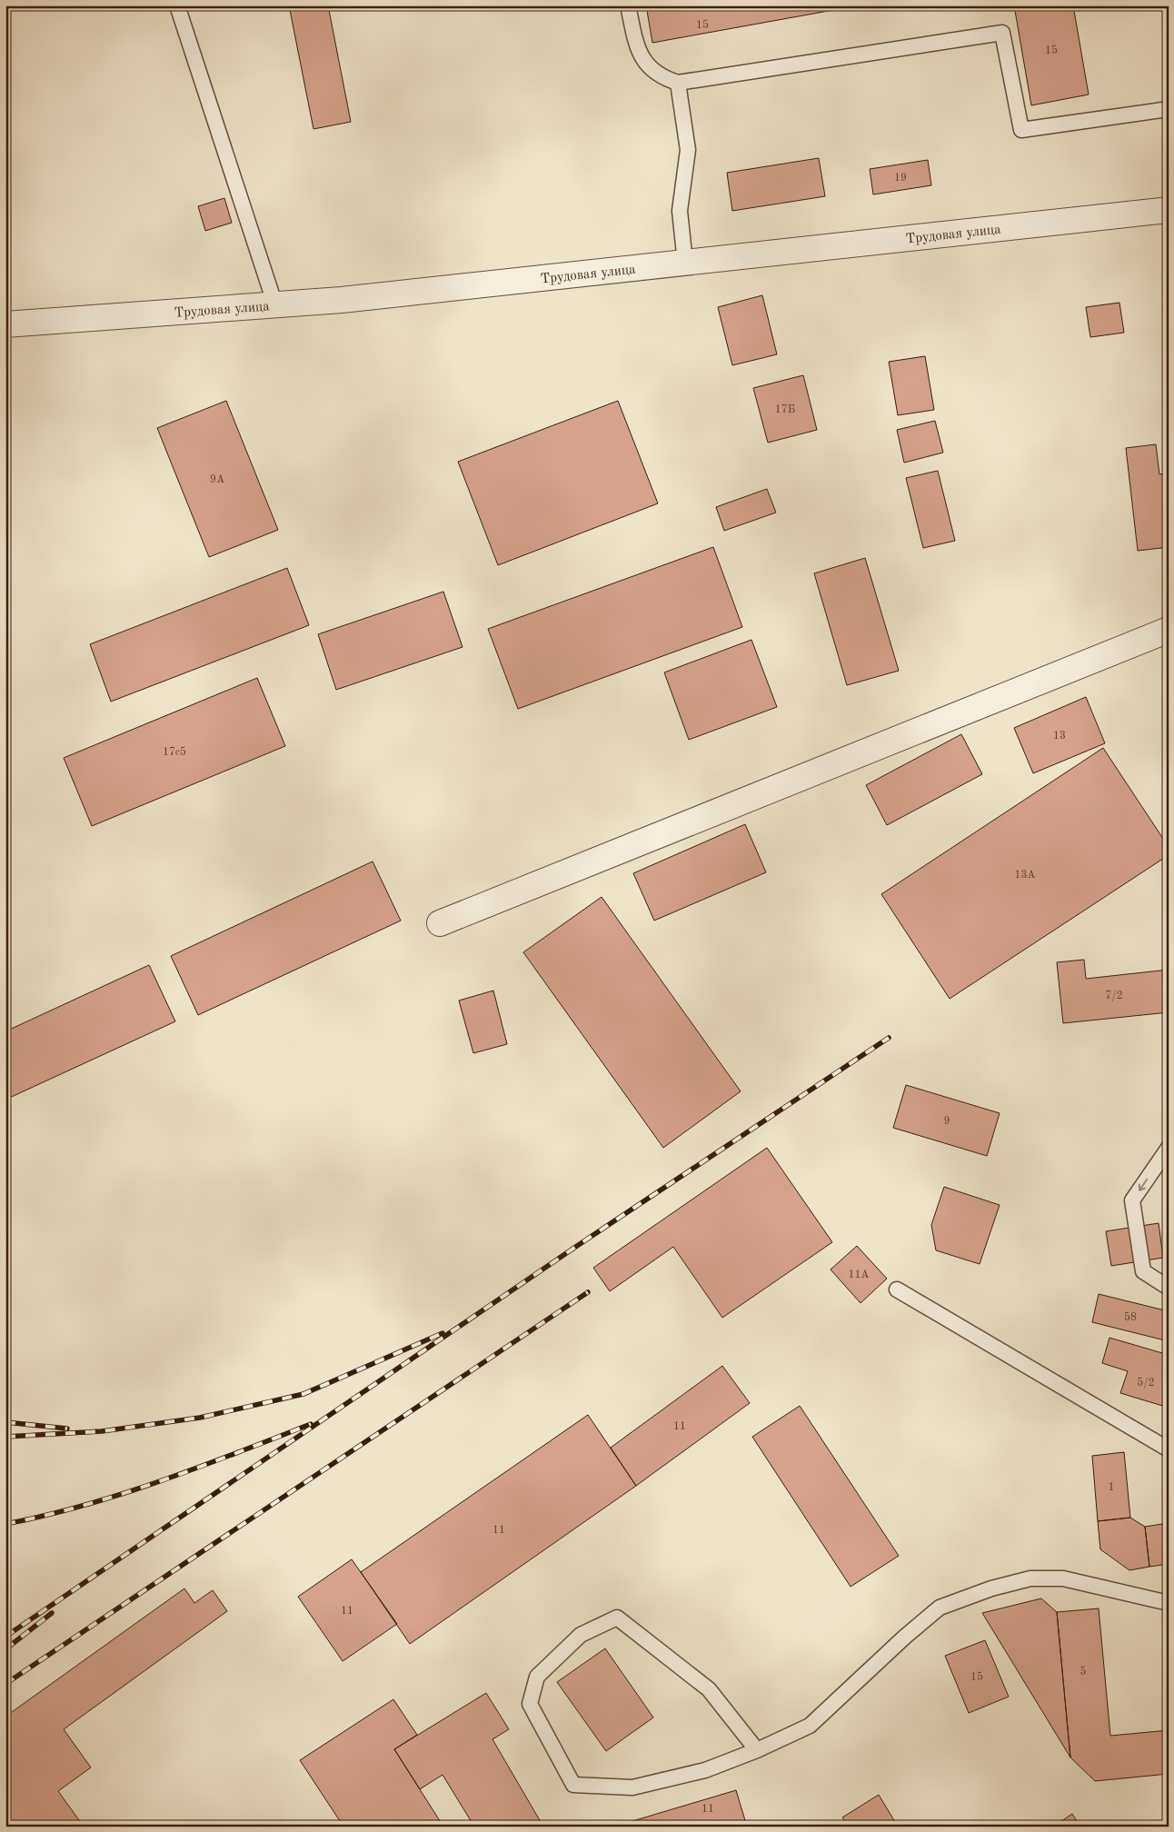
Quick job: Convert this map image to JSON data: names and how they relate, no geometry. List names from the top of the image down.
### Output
{
  "streets": {
    "street": ["Трудовая улица"]
  },
  "house_numbers": [
    "15",
    "15",
    "19",
    "17Б",
    "9А",
    "13",
    "17с5",
    "13А",
    "7/2",
    "9",
    "11А",
    "58",
    "5/2",
    "11",
    "1",
    "11",
    "11",
    "5",
    "15",
    "11"
  ]
}
